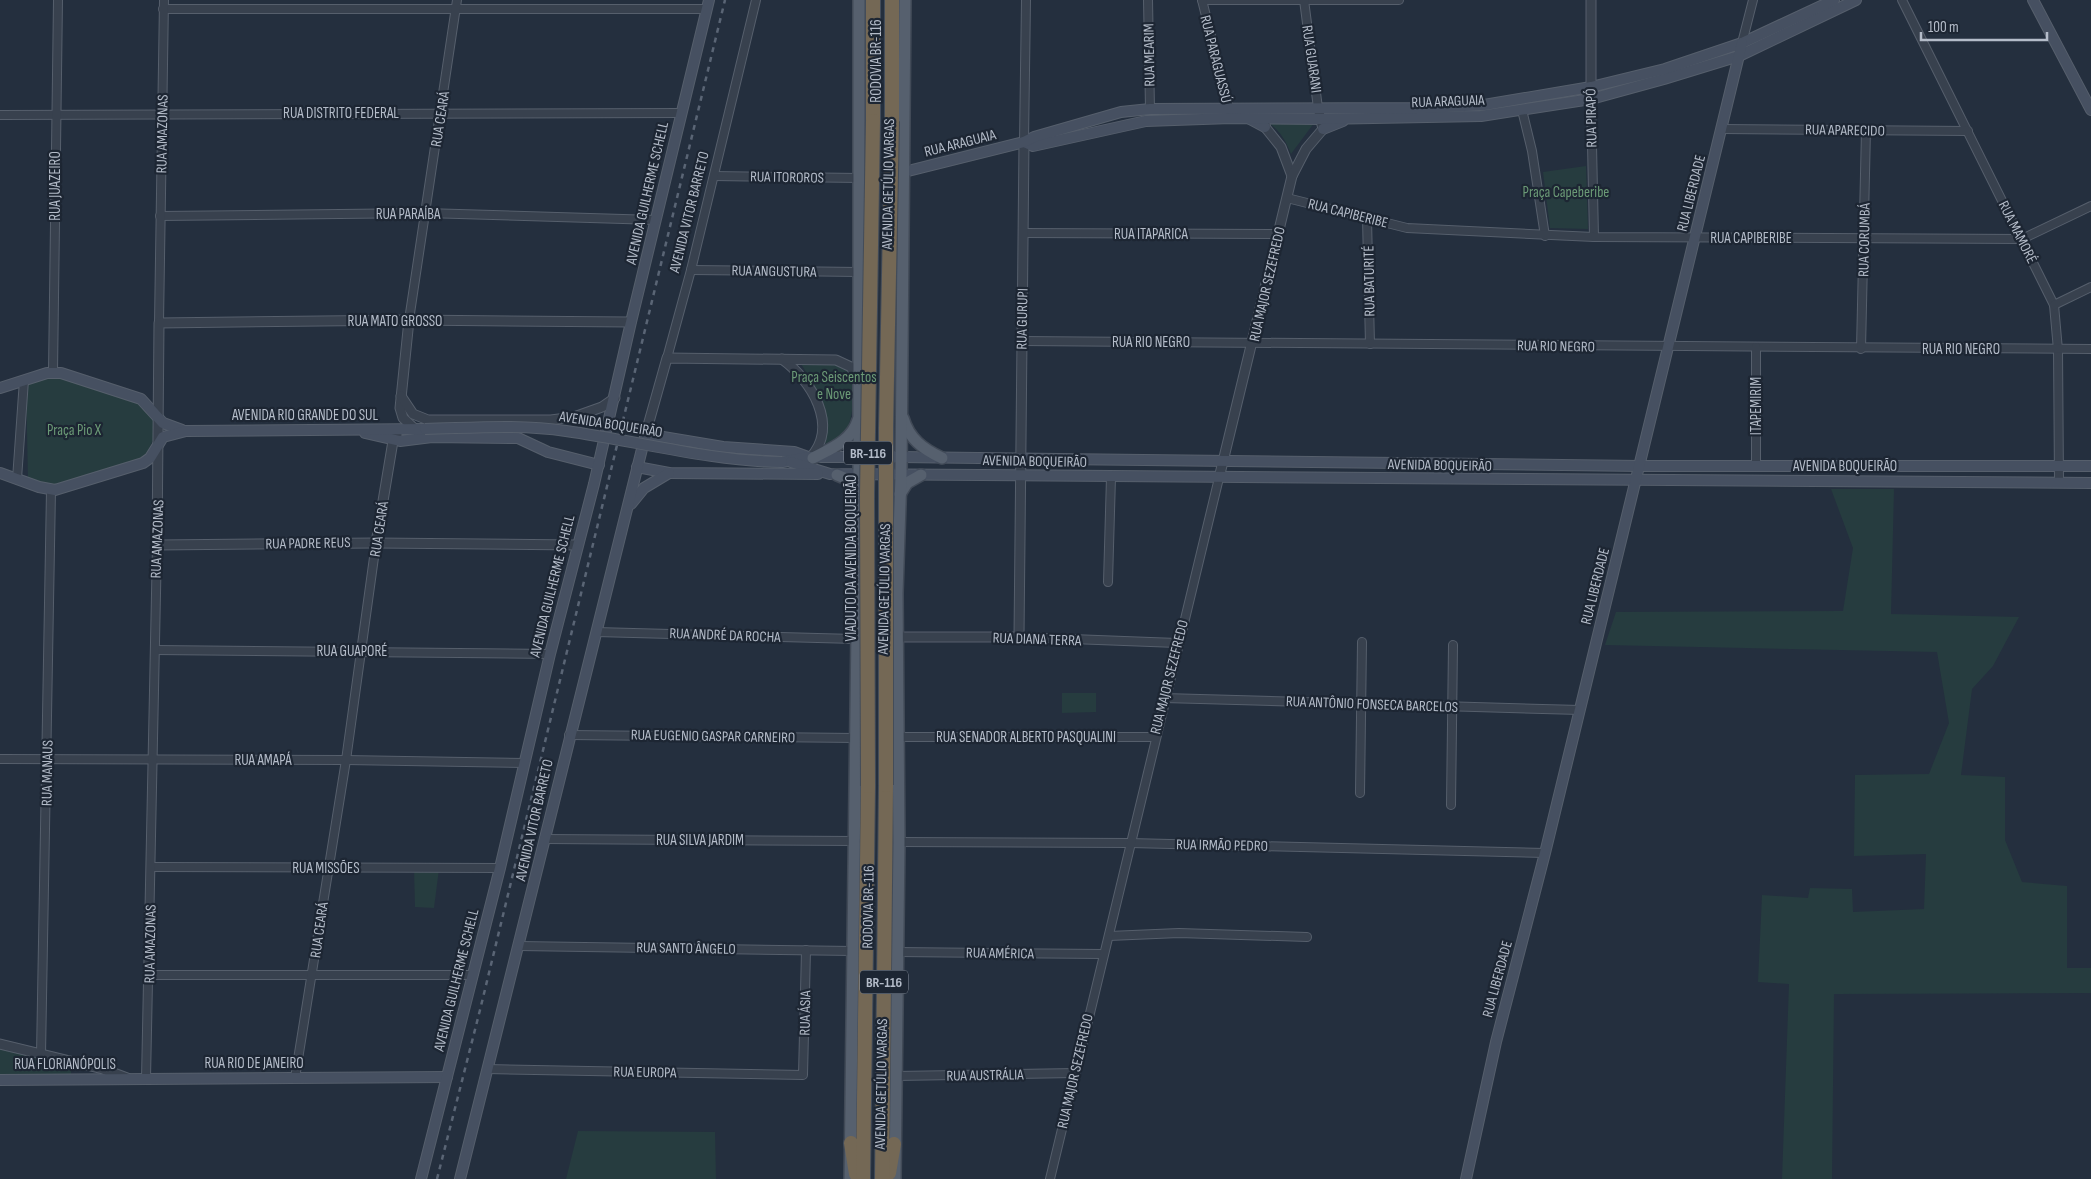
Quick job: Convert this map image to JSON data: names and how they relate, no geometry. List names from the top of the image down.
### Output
{
  "streets": {
    "highway": ["RODOVIA BR-116", "BR-116", "VIADUTO DA AVENIDA BOQUEIRÃO"],
    "main road": [
      "RUA ARAGUAIA",
      "AVENIDA GETÚLIO VARGAS",
      "AVENIDA GUILHERME SCHELL",
      "RUA LIBERDADE",
      "AVENIDA VITOR BARRETO",
      "AVENIDA RIO GRANDE DO SUL",
      "AVENIDA BOQUEIRÃO",
      "RUA RIO DE JANEIRO",
      "RUA FLORIANÓPOLIS"
    ],
    "street": [
      "RUA MEARIM",
      "RUA PARAGUASSÚ",
      "RUA GUARANI",
      "RUA DISTRITO FEDERAL",
      "RUA PIRAPÓ",
      "RUA CEARÁ",
      "RUA APARECIDO",
      "RUA AMAZONAS",
      "RUA ITOROROS",
      "RUA JUAZEIRO",
      "RUA CAPIBERIBE",
      "RUA PARAÍBA",
      "RUA MAMORÉ",
      "RUA ITAPARICA",
      "RUA CORUMBÁ",
      "RUA ANGUSTURA",
      "RUA BATURITÉ",
      "RUA MAJOR SEZEFREDO",
      "RUA GURUPI",
      "RUA MATO GROSSO",
      "RUA RIO NEGRO",
      "ITAPEMIRIM",
      "RUA PADRE REUS",
      "RUA ANDRÉ DA ROCHA",
      "RUA DIANA TERRA",
      "RUA GUAPORÉ",
      "RUA ANTÔNIO FONSECA BARCELOS",
      "RUA EUGENIO GASPAR CARNEIRO",
      "RUA SENADOR ALBERTO PASQUALINI",
      "RUA AMAPÁ",
      "RUA MANAUS",
      "RUA SILVA JARDIM",
      "RUA IRMÃO PEDRO",
      "RUA MISSÕES",
      "RUA SANTO ÂNGELO",
      "RUA AMÉRICA",
      "RUA ÁSIA",
      "RUA EUROPA",
      "RUA AUSTRÁLIA"
    ]
  },
  "crossings": [
    ["RUA MEARIM", "RUA ARAGUAIA"],
    ["RUA PARAGUASSÚ", "RUA ARAGUAIA"],
    ["RUA GUARANI", "RUA ARAGUAIA"],
    ["RUA GUARANI", "RUA MAJOR SEZEFREDO"],
    ["RODOVIA BR-116", "VIADUTO DA AVENIDA BOQUEIRÃO"],
    ["RUA ARAGUAIA", "RUA PIRAPÓ"],
    ["RUA ARAGUAIA", "AVENIDA GETÚLIO VARGAS"],
    ["RUA ARAGUAIA", "RUA LIBERDADE"],
    ["RUA ARAGUAIA", "RUA MAJOR SEZEFREDO"],
    ["RUA ARAGUAIA", "RUA GURUPI"],
    ["RUA DISTRITO FEDERAL", "RUA CEARÁ"],
    ["RUA DISTRITO FEDERAL", "RUA AMAZONAS"],
    ["RUA DISTRITO FEDERAL", "RUA JUAZEIRO"],
    ["RUA DISTRITO FEDERAL", "AVENIDA GUILHERME SCHELL"],
    ["RUA PIRAPÓ", "RUA CAPIBERIBE"],
    ["RUA CEARÁ", "RUA PARAÍBA"],
    ["RUA CEARÁ", "RUA MATO GROSSO"],
    ["RUA CEARÁ", "AVENIDA RIO GRANDE DO SUL"],
    ["RUA CEARÁ", "AVENIDA BOQUEIRÃO"],
    ["RUA CEARÁ", "RUA PADRE REUS"],
    ["RUA CEARÁ", "RUA GUAPORÉ"],
    ["RUA CEARÁ", "RUA AMAPÁ"],
    ["RUA CEARÁ", "RUA MISSÕES"],
    ["RUA CEARÁ", "RUA RIO DE JANEIRO"],
    ["RUA APARECIDO", "RUA LIBERDADE"],
    ["RUA APARECIDO", "RUA MAMORÉ"],
    ["RUA APARECIDO", "RUA CORUMBÁ"],
    ["RUA AMAZONAS", "RUA PARAÍBA"],
    ["RUA AMAZONAS", "RUA MATO GROSSO"],
    ["RUA AMAZONAS", "AVENIDA RIO GRANDE DO SUL"],
    ["RUA AMAZONAS", "RUA PADRE REUS"],
    ["RUA AMAZONAS", "RUA GUAPORÉ"],
    ["RUA AMAZONAS", "RUA AMAPÁ"],
    ["RUA AMAZONAS", "RUA MISSÕES"],
    ["RUA AMAZONAS", "RUA RIO DE JANEIRO"],
    ["RUA ITOROROS", "AVENIDA GETÚLIO VARGAS"],
    ["RUA ITOROROS", "AVENIDA VITOR BARRETO"],
    ["AVENIDA GETÚLIO VARGAS", "RUA ANGUSTURA"],
    ["AVENIDA GETÚLIO VARGAS", "AVENIDA BOQUEIRÃO"],
    ["AVENIDA GETÚLIO VARGAS", "RUA ANDRÉ DA ROCHA"],
    ["AVENIDA GETÚLIO VARGAS", "RUA DIANA TERRA"],
    ["AVENIDA GETÚLIO VARGAS", "RUA EUGENIO GASPAR CARNEIRO"],
    ["AVENIDA GETÚLIO VARGAS", "RUA SENADOR ALBERTO PASQUALINI"],
    ["AVENIDA GETÚLIO VARGAS", "RUA SILVA JARDIM"],
    ["AVENIDA GETÚLIO VARGAS", "RUA IRMÃO PEDRO"],
    ["AVENIDA GETÚLIO VARGAS", "RUA SANTO ÂNGELO"],
    ["AVENIDA GETÚLIO VARGAS", "RUA AMÉRICA"],
    ["AVENIDA GETÚLIO VARGAS", "RUA AUSTRÁLIA"],
    ["RUA JUAZEIRO", "AVENIDA RIO GRANDE DO SUL"],
    ["AVENIDA GUILHERME SCHELL", "RUA PARAÍBA"],
    ["AVENIDA GUILHERME SCHELL", "RUA MATO GROSSO"],
    ["AVENIDA GUILHERME SCHELL", "RUA PADRE REUS"],
    ["AVENIDA GUILHERME SCHELL", "RUA GUAPORÉ"],
    ["AVENIDA GUILHERME SCHELL", "RUA AMAPÁ"],
    ["AVENIDA GUILHERME SCHELL", "RUA MISSÕES"],
    ["AVENIDA GUILHERME SCHELL", "RUA RIO DE JANEIRO"],
    ["RUA LIBERDADE", "RUA CAPIBERIBE"],
    ["RUA LIBERDADE", "RUA RIO NEGRO"],
    ["RUA LIBERDADE", "AVENIDA BOQUEIRÃO"],
    ["RUA LIBERDADE", "RUA ANTÔNIO FONSECA BARCELOS"],
    ["RUA LIBERDADE", "RUA IRMÃO PEDRO"],
    ["AVENIDA VITOR BARRETO", "RUA ANGUSTURA"],
    ["AVENIDA VITOR BARRETO", "RUA ANDRÉ DA ROCHA"],
    ["AVENIDA VITOR BARRETO", "RUA EUGENIO GASPAR CARNEIRO"],
    ["AVENIDA VITOR BARRETO", "RUA SILVA JARDIM"],
    ["AVENIDA VITOR BARRETO", "RUA SANTO ÂNGELO"],
    ["AVENIDA VITOR BARRETO", "RUA EUROPA"],
    ["RUA CAPIBERIBE", "RUA MAMORÉ"],
    ["RUA CAPIBERIBE", "RUA CORUMBÁ"],
    ["RUA CAPIBERIBE", "RUA BATURITÉ"],
    ["RUA CAPIBERIBE", "RUA MAJOR SEZEFREDO"],
    ["RUA MAMORÉ", "RUA RIO NEGRO"],
    ["RUA MAMORÉ", "AVENIDA BOQUEIRÃO"],
    ["RUA ITAPARICA", "RUA MAJOR SEZEFREDO"],
    ["RUA ITAPARICA", "RUA GURUPI"],
    ["RUA CORUMBÁ", "RUA RIO NEGRO"],
    ["RUA BATURITÉ", "RUA RIO NEGRO"],
    ["RUA MAJOR SEZEFREDO", "RUA RIO NEGRO"],
    ["RUA MAJOR SEZEFREDO", "AVENIDA BOQUEIRÃO"],
    ["RUA MAJOR SEZEFREDO", "RUA DIANA TERRA"],
    ["RUA MAJOR SEZEFREDO", "RUA ANTÔNIO FONSECA BARCELOS"],
    ["RUA MAJOR SEZEFREDO", "RUA SENADOR ALBERTO PASQUALINI"],
    ["RUA MAJOR SEZEFREDO", "RUA IRMÃO PEDRO"],
    ["RUA MAJOR SEZEFREDO", "RUA AMÉRICA"],
    ["RUA MAJOR SEZEFREDO", "RUA AUSTRÁLIA"],
    ["RUA GURUPI", "RUA RIO NEGRO"],
    ["RUA GURUPI", "AVENIDA BOQUEIRÃO"],
    ["RUA GURUPI", "RUA DIANA TERRA"],
    ["RUA RIO NEGRO", "ITAPEMIRIM"],
    ["ITAPEMIRIM", "AVENIDA BOQUEIRÃO"],
    ["AVENIDA RIO GRANDE DO SUL", "AVENIDA BOQUEIRÃO"],
    ["RUA AMAPÁ", "RUA MANAUS"],
    ["RUA MANAUS", "RUA RIO DE JANEIRO"],
    ["RUA SANTO ÂNGELO", "RUA ÁSIA"],
    ["RUA ÁSIA", "RUA EUROPA"],
    ["RUA RIO DE JANEIRO", "RUA FLORIANÓPOLIS"]
  ],
  "parks": ["Praça Capeberibe", "Praça Seiscentos e Nove", "Praça Pio X"],
  "scale_bar": "100 m"
}
